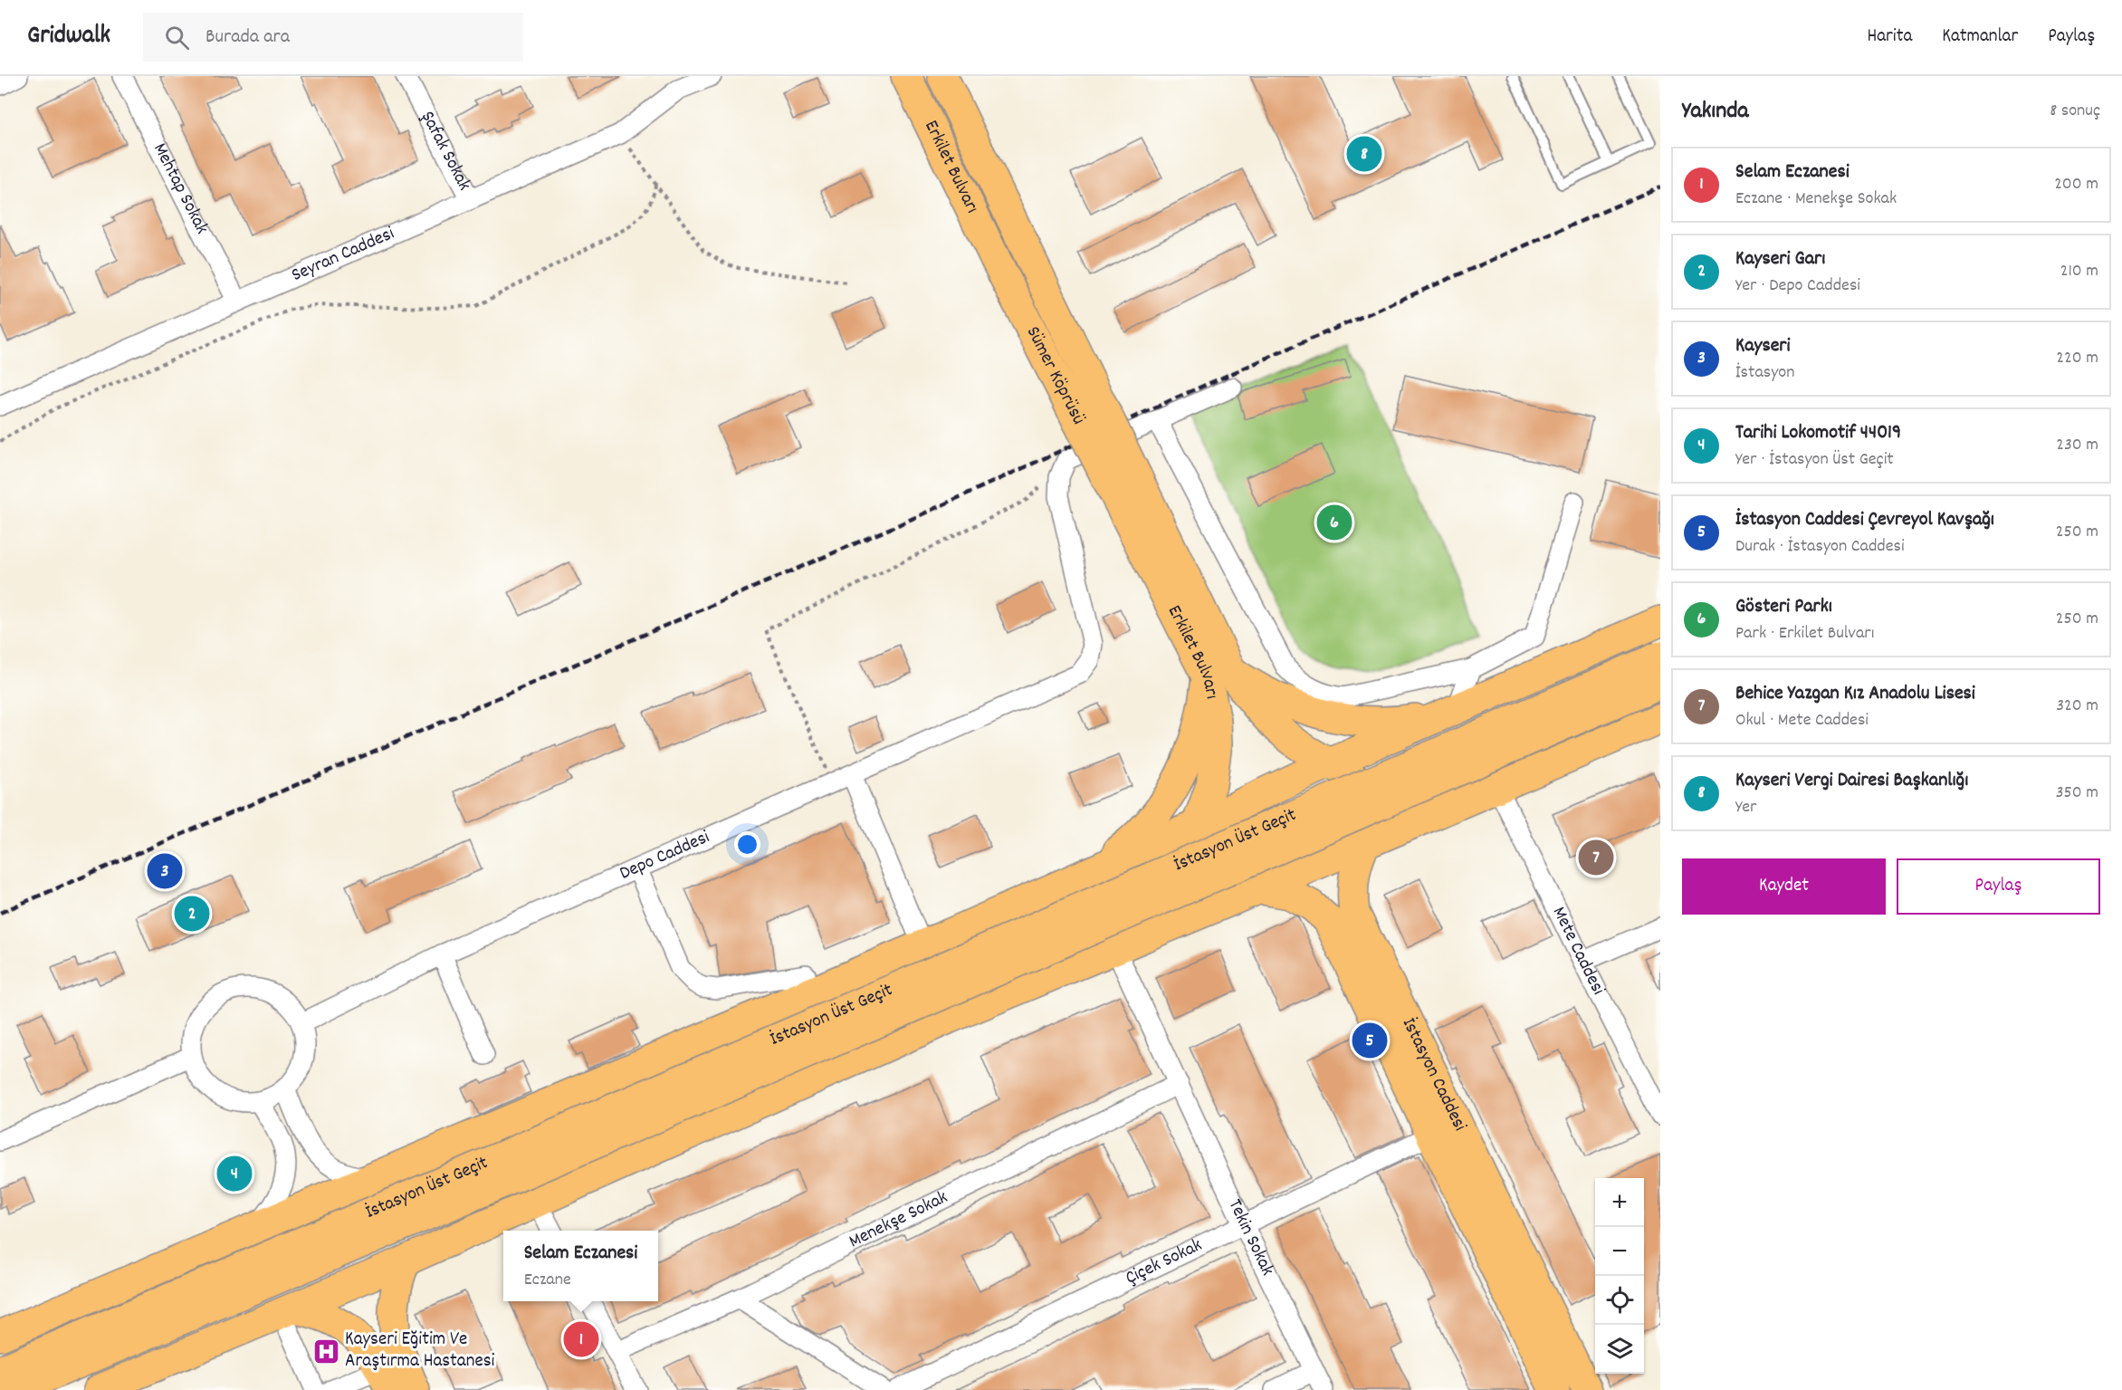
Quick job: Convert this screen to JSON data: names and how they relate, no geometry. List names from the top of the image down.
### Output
{
  "streets": {
    "main road": [
      "Erkilet Bulvarı",
      "Sümer Köprüsü",
      "İstasyon Üst Geçit",
      "İstasyon Caddesi"
    ],
    "street": [
      "Şafak Sokak",
      "Mehtap Sokak",
      "Seyran Caddesi",
      "Depo Caddesi",
      "Mete Caddesi",
      "Menekşe Sokak",
      "Tekin Sokak",
      "Çiçek Sokak"
    ]
  },
  "crossings": [
    ["Şafak Sokak", "Seyran Caddesi"],
    ["Erkilet Bulvarı", "Sümer Köprüsü"],
    ["Erkilet Bulvarı", "İstasyon Caddesi"],
    ["Mehtap Sokak", "Seyran Caddesi"],
    ["İstasyon Caddesi", "Çiçek Sokak"],
    ["Menekşe Sokak", "Tekin Sokak"],
    ["Tekin Sokak", "Çiçek Sokak"]
  ],
  "places": {
    "hospital": ["Kayseri Eğitim Ve Araştırma Hastanesi"]
  },
  "page": {
    "header": "Gridwalk",
    "search": "Burada ara",
    "nav": ["Harita", "Katmanlar", "Paylaş"],
    "heading": ["Yakında", "8 sonuç"],
    "pins": [
      "8",
      "6",
      "7",
      "3",
      "2",
      "5",
      "4",
      "1"
    ],
    "list": [
      {
        "mark": "1",
        "name": "Selam Eczanesi",
        "note": "Eczane · Menekşe Sokak",
        "value": "200 m"
      },
      {
        "mark": "2",
        "name": "Kayseri Garı",
        "note": "Yer · Depo Caddesi",
        "value": "210 m"
      },
      {
        "mark": "3",
        "name": "Kayseri",
        "note": "İstasyon",
        "value": "220 m"
      },
      {
        "mark": "4",
        "name": "Tarihi Lokomotif 44019",
        "note": "Yer · İstasyon Üst Geçit",
        "value": "230 m"
      },
      {
        "mark": "5",
        "name": "İstasyon Caddesi Çevreyol Kavşağı",
        "note": "Durak · İstasyon Caddesi",
        "value": "250 m"
      },
      {
        "mark": "6",
        "name": "Gösteri Parkı",
        "note": "Park · Erkilet Bulvarı",
        "value": "250 m"
      },
      {
        "mark": "7",
        "name": "Behice Yazgan Kız Anadolu Lisesi",
        "note": "Okul · Mete Caddesi",
        "value": "320 m"
      },
      {
        "mark": "8",
        "name": "Kayseri Vergi Dairesi Başkanlığı",
        "note": "Yer",
        "value": "350 m"
      }
    ],
    "buttons": ["Kaydet", "Paylaş"],
    "map_buttons": ["+", "−"],
    "popup": ["Selam Eczanesi", "Eczane"]
  }
}
